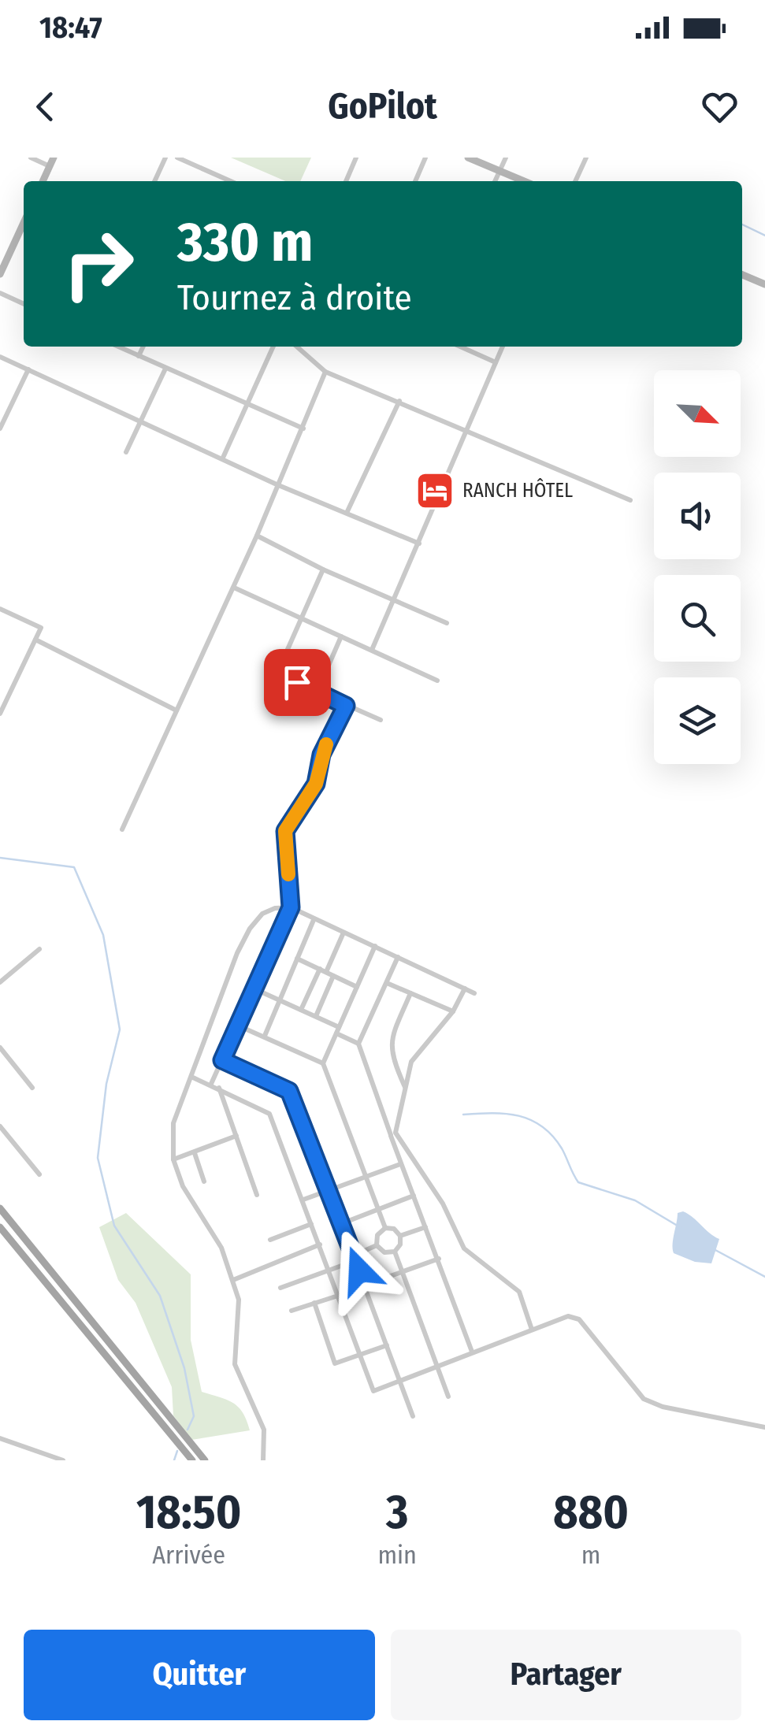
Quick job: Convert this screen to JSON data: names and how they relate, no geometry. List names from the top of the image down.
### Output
{
  "places": {
    "hotel": ["RANCH HÔTEL"]
  },
  "north": "bottom right",
  "page": {
    "status": "18:47",
    "header": "GoPilot",
    "turn": ["330 m", "Tournez à droite"],
    "eta": [
      "18:50",
      "Arrivée",
      "3",
      "min",
      "880",
      "m"
    ],
    "buttons": ["Quitter", "Partager"]
  }
}
